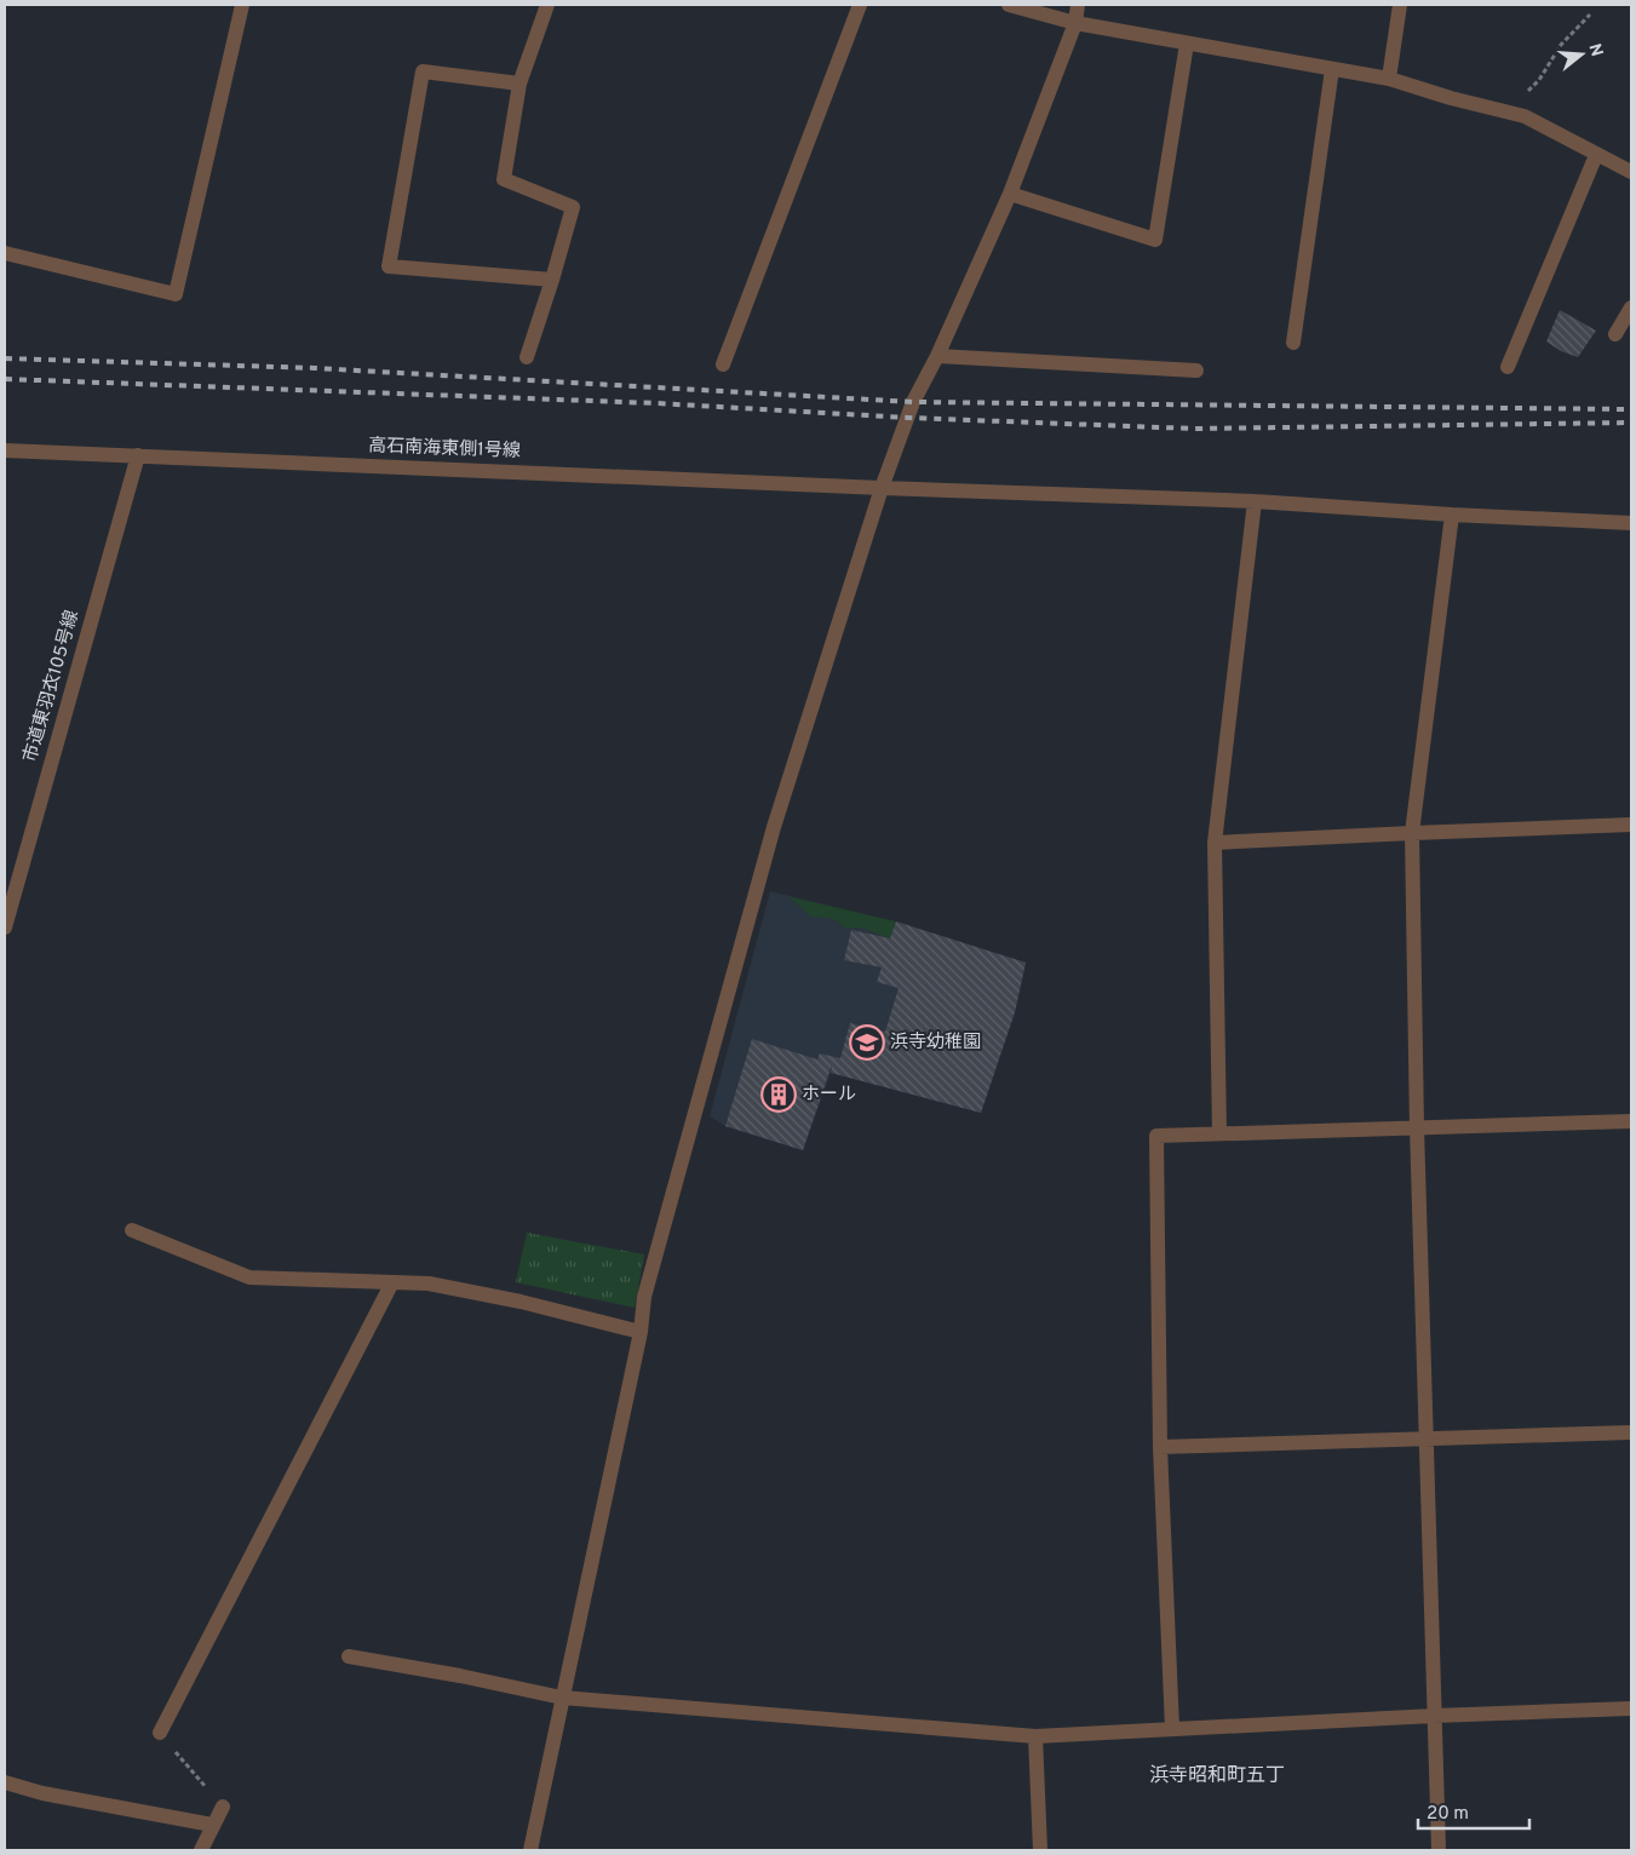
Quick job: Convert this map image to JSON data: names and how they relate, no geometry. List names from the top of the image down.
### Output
{
  "streets": {
    "street": ["高石南海東側1号線", "市道東羽衣105号線"]
  },
  "crossings": [
    ["高石南海東側1号線", "市道東羽衣105号線"]
  ],
  "districts": ["浜寺昭和町五丁"],
  "places": {
    "school or university": ["浜寺幼稚園"],
    "building": ["ホール"]
  },
  "scale_bar": "20 m",
  "north": "right"
}
